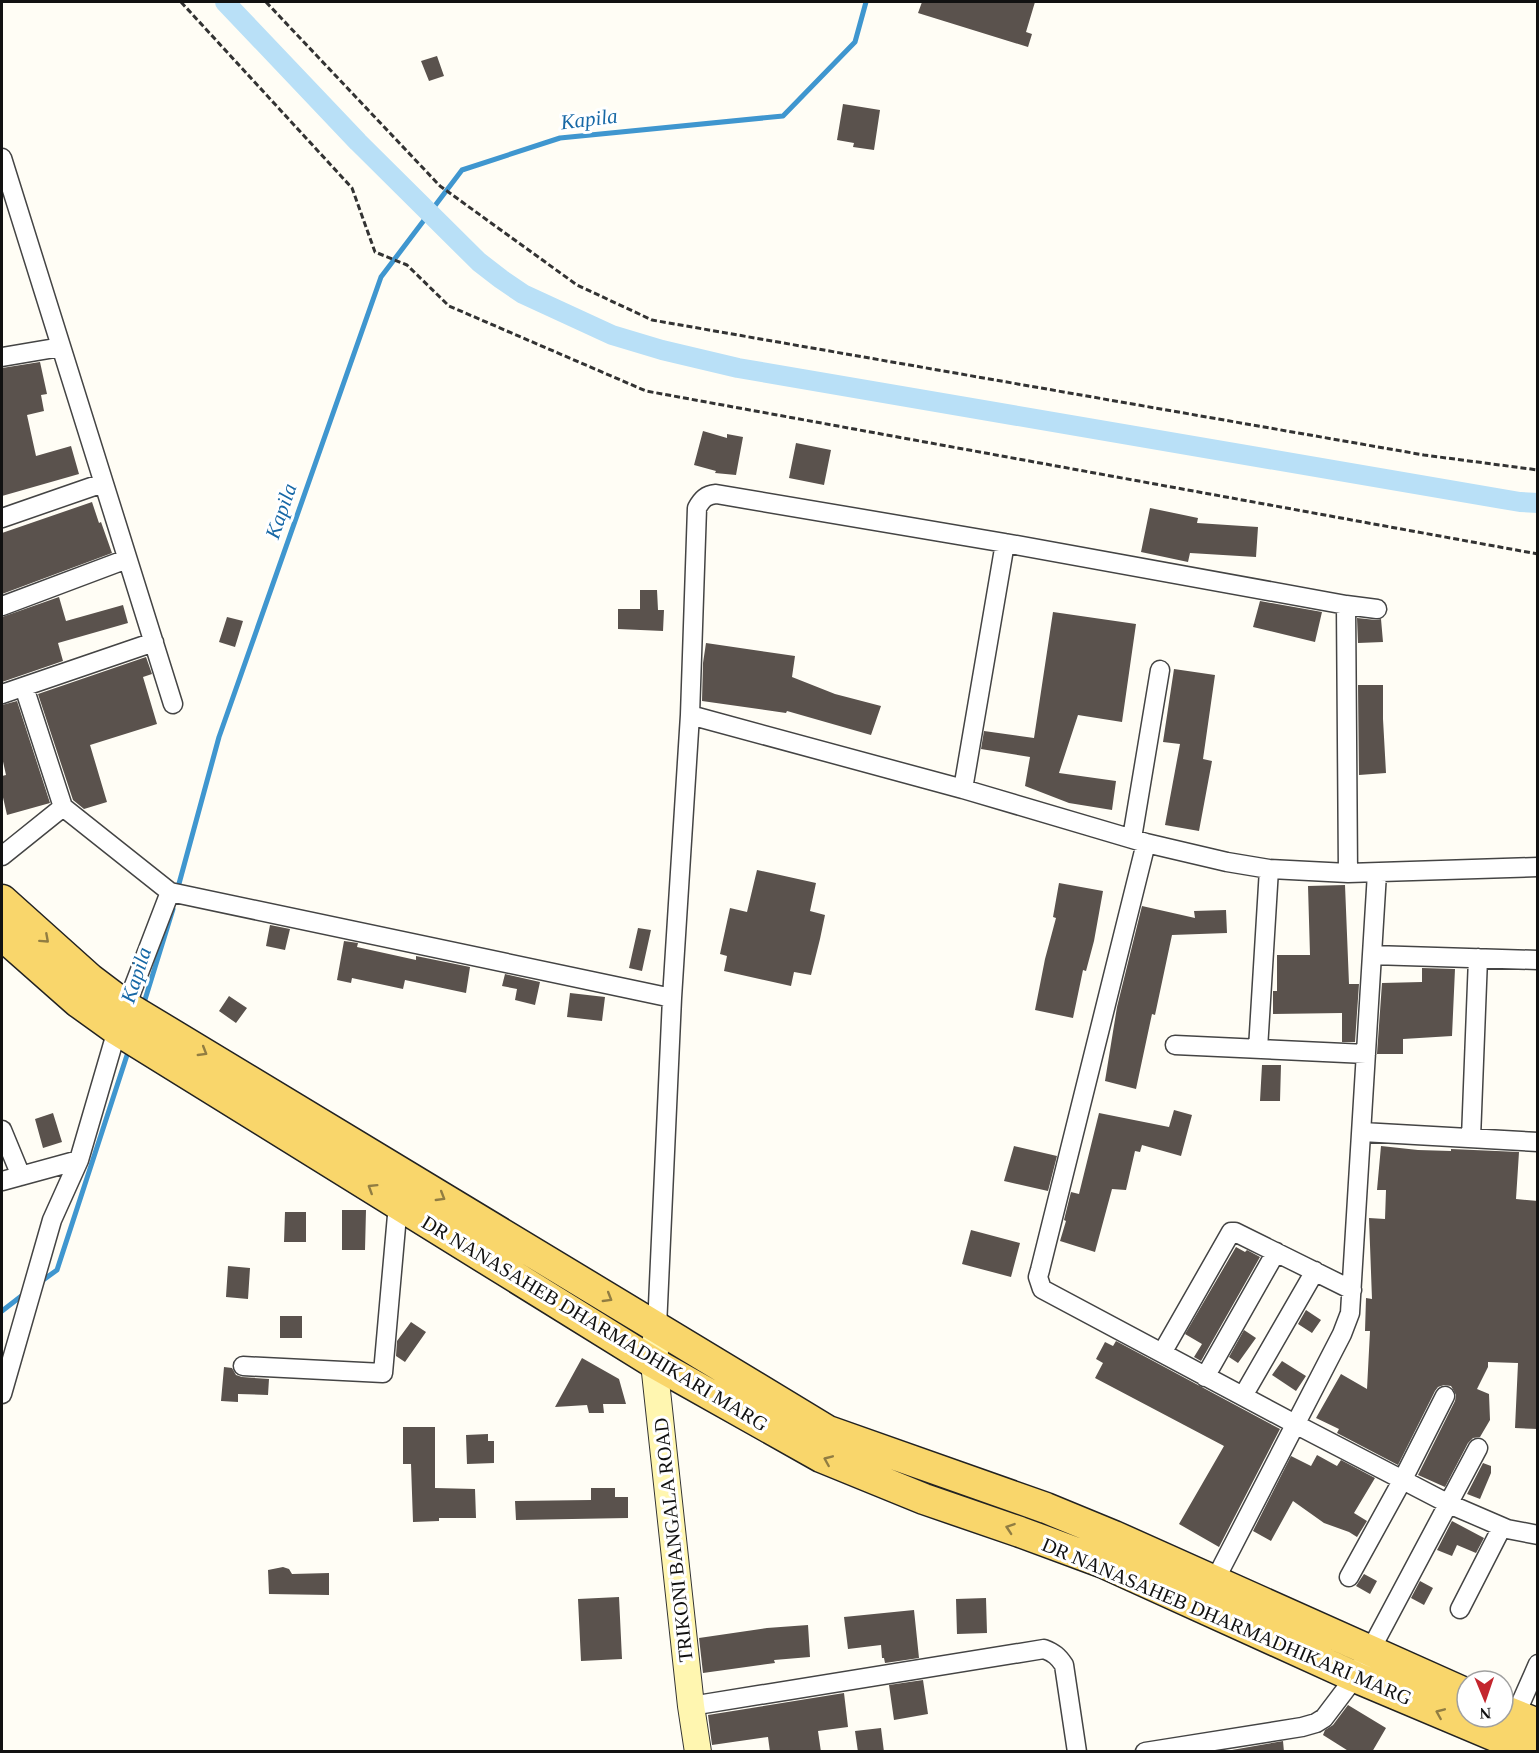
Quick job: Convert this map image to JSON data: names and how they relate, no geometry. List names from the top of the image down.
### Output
{
  "streets": {
    "main road": ["DR NANASAHEB DHARMADHIKARI MARG"],
    "street": ["TRIKONI BANGALA ROAD"]
  },
  "crossings": [
    ["DR NANASAHEB DHARMADHIKARI MARG", "TRIKONI BANGALA ROAD"]
  ],
  "water": ["Kapila"],
  "north": "bottom"
}
